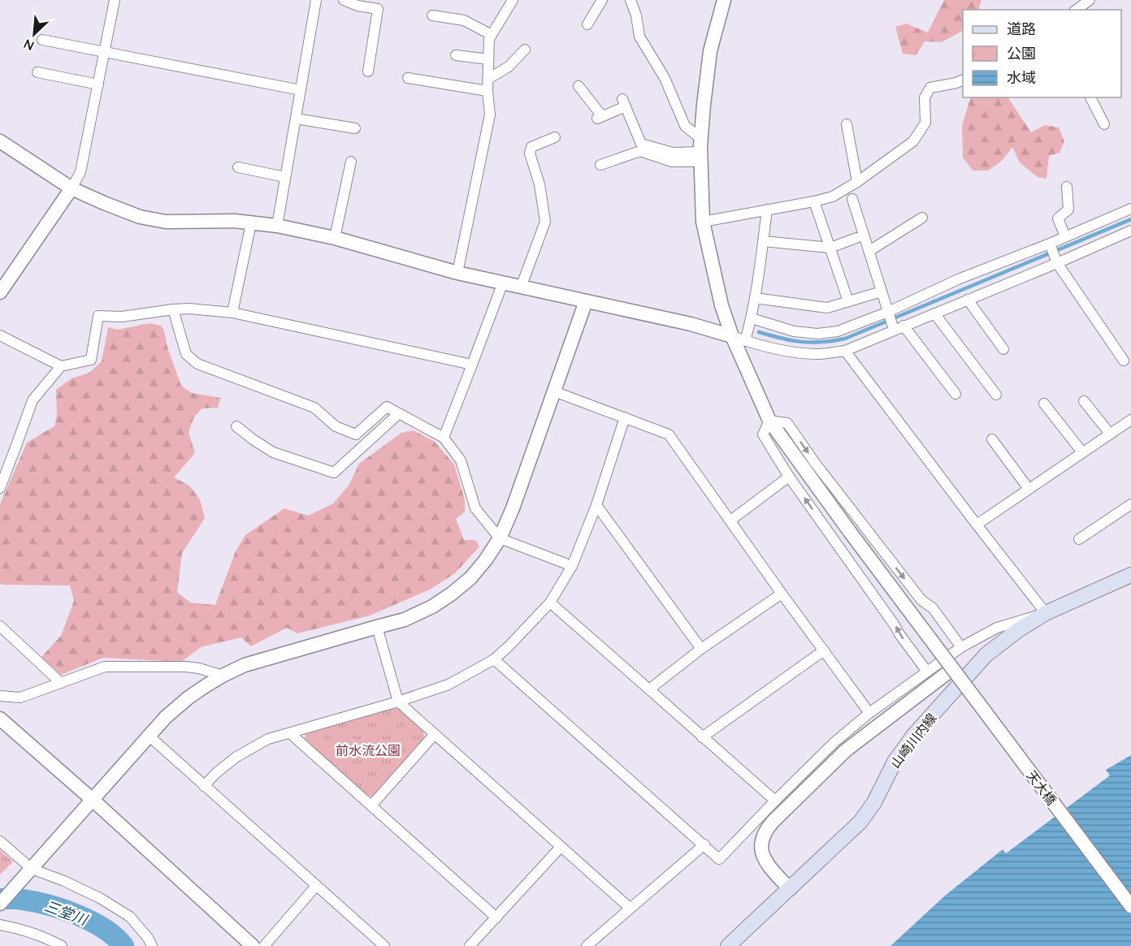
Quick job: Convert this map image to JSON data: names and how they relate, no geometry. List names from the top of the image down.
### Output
{
  "streets": {
    "main road": ["山崎川内線"],
    "street": ["天大橋"]
  },
  "water": ["三堂川"],
  "parks": ["前水流公園"],
  "legend": ["道路", "公園", "水域"],
  "north": "bottom left"
}
